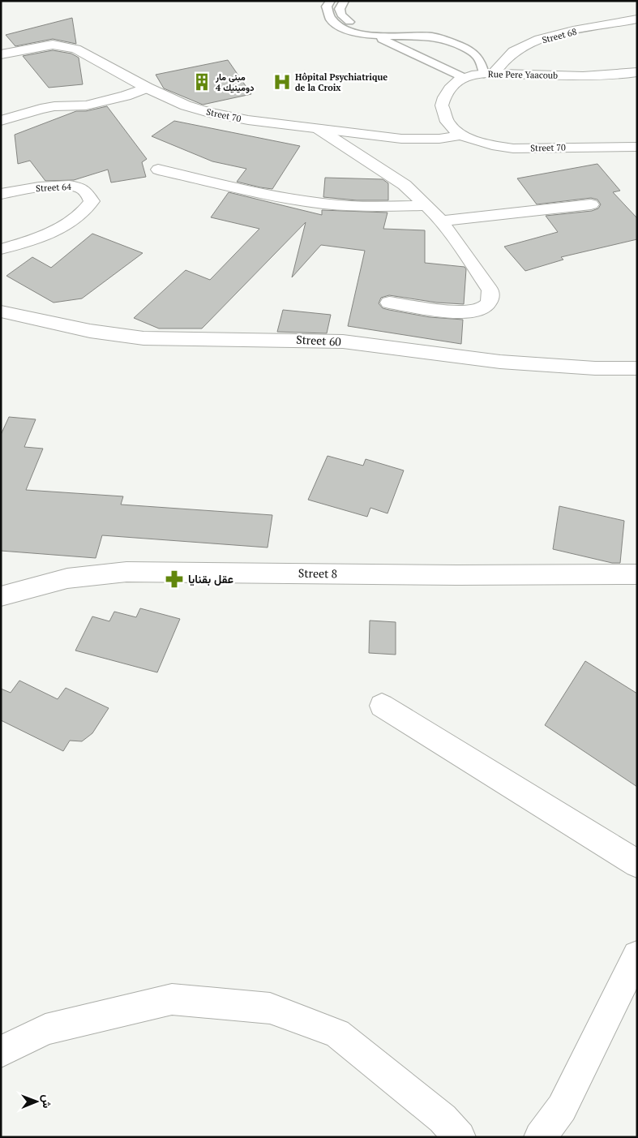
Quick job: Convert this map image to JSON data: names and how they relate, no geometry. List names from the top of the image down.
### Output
{
  "streets": {
    "street": [
      "Street 68",
      "Rue Pere Yaacoub",
      "Street 70",
      "Street 64",
      "Street 60",
      "Street 8"
    ]
  },
  "crossings": [
    ["Street 68", "Rue Pere Yaacoub"],
    ["Rue Pere Yaacoub", "Street 70"]
  ],
  "places": {
    "building": ["مبنى مار دومينيك 4"],
    "hospital": ["Hôpital Psychiatrique de la Croix"],
    "pharmacy": ["عقل بقنايا"]
  },
  "north": "right"
}
